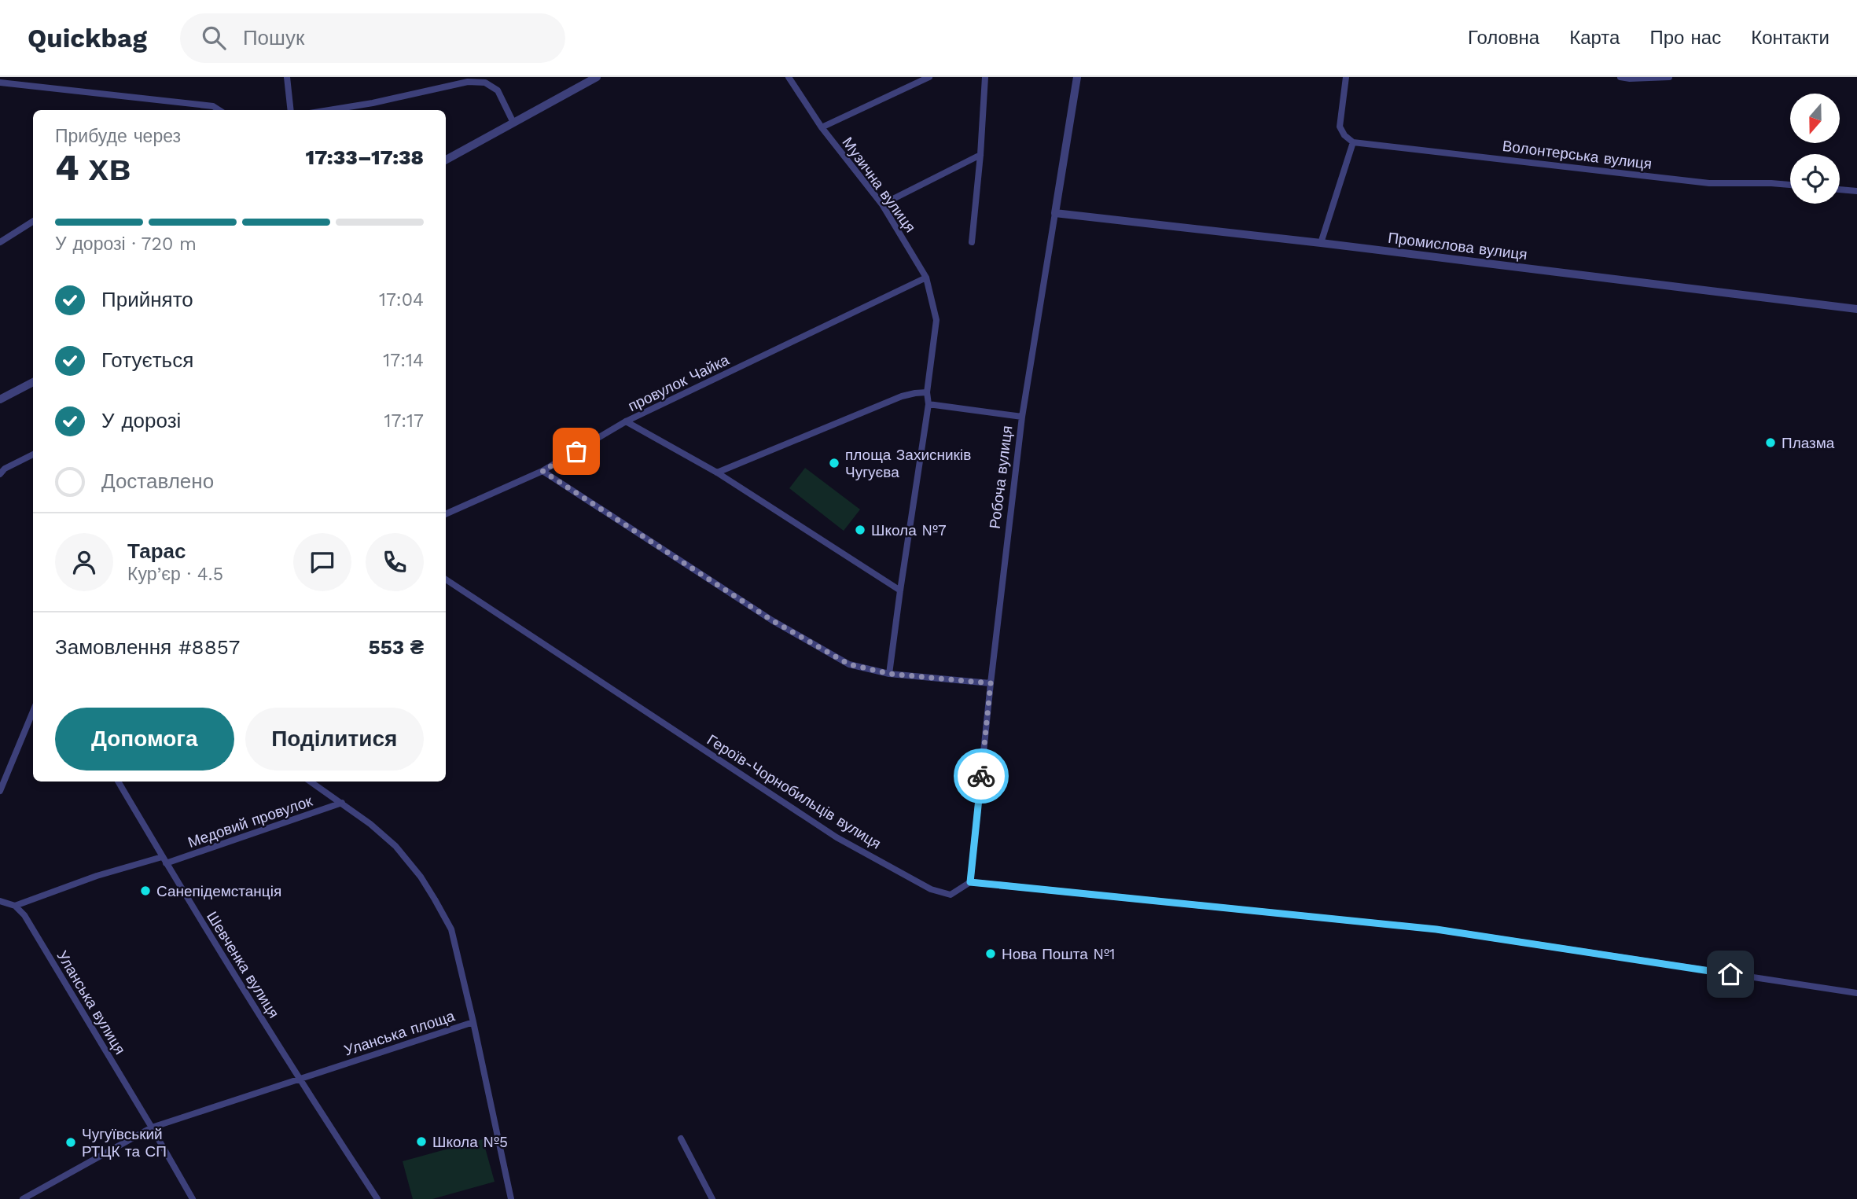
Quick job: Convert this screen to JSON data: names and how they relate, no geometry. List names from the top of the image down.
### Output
{
  "streets": {
    "street": [
      "Волонтерська вулиця",
      "Музична вулиця",
      "Промислова вулиця",
      "провулок Чайка",
      "Робоча вулиця",
      "Героїв-Чорнобильців вулиця",
      "Медовий провулок",
      "Шевченка вулиця",
      "Уланська вулиця",
      "Уланська площа"
    ]
  },
  "crossings": [
    ["Музична вулиця", "провулок Чайка"],
    ["Промислова вулиця", "Робоча вулиця"],
    ["Робоча вулиця", "Героїв-Чорнобильців вулиця"],
    ["Медовий провулок", "Шевченка вулиця"],
    ["Медовий провулок", "Уланська вулиця"],
    ["Шевченка вулиця", "Уланська площа"]
  ],
  "places": [
    "Плазма",
    "площа Захисників Чугуєва",
    "Школа №7",
    "Санепідемстанція",
    "Нова Пошта №1",
    "Школа №5",
    "Чугуївський РТЦК та СП"
  ],
  "north": "bottom",
  "page": {
    "header": "Quickbag",
    "search": "Пошук",
    "nav": [
      "Головна",
      "Карта",
      "Про нас",
      "Контакти"
    ],
    "heading": ["4 хв", "Прибуде через", "17:33–17:38"],
    "panel": [
      "Тарас",
      "Кур’єр · 4.5",
      "Замовлення #8857",
      "553 ₴"
    ],
    "bar": "У дорозі · 720 m",
    "list": [
      ["Прийнято", "17:04"],
      ["Готується", "17:14"],
      ["У дорозі", "17:17"],
      "Доставлено"
    ],
    "buttons": ["Допомога", "Поділитися"]
  }
}
